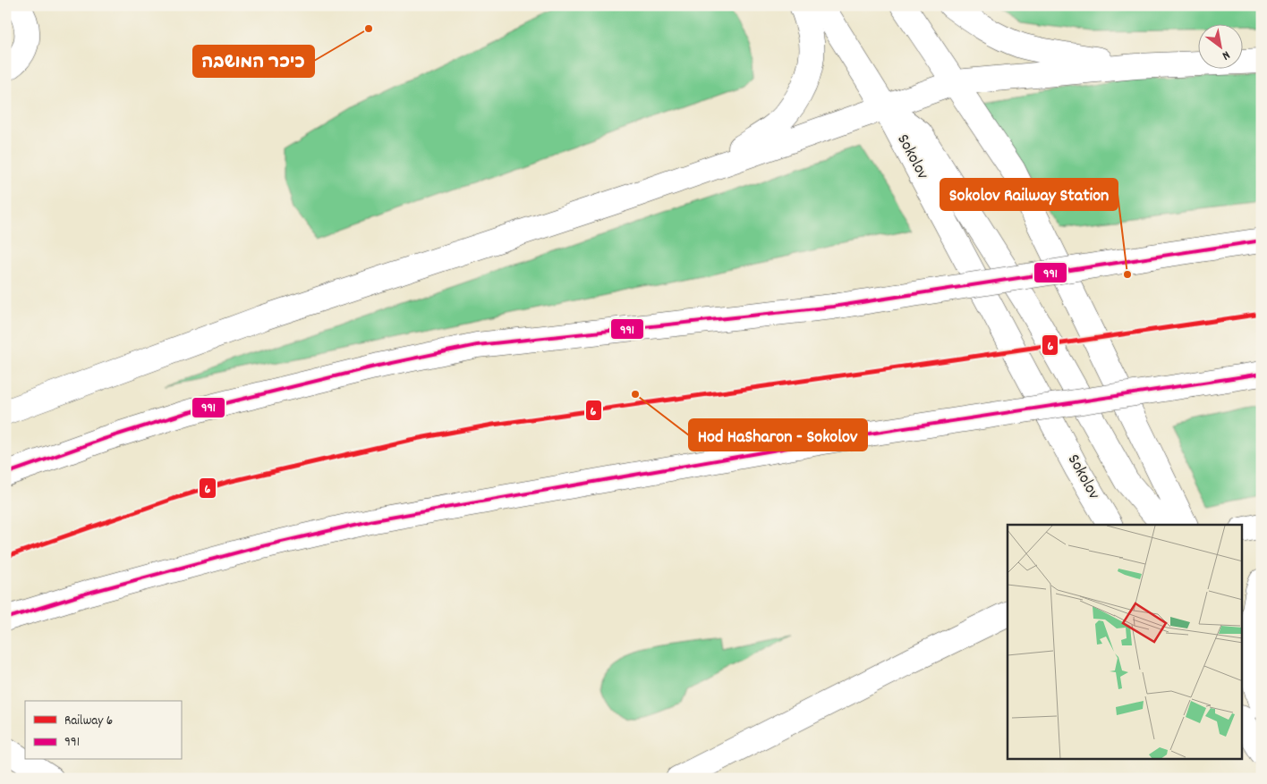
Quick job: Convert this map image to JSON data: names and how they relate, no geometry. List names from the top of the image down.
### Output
{
  "streets": {
    "main road": ["Sokolov"]
  },
  "places": ["כיכר המושבה", "Sokolov Railway Station", "Hod HaSharon - Sokolov"],
  "lines": ["transit line 991", "rail line 6"],
  "legend": ["Railway 6", "991"],
  "north": "bottom right"
}
